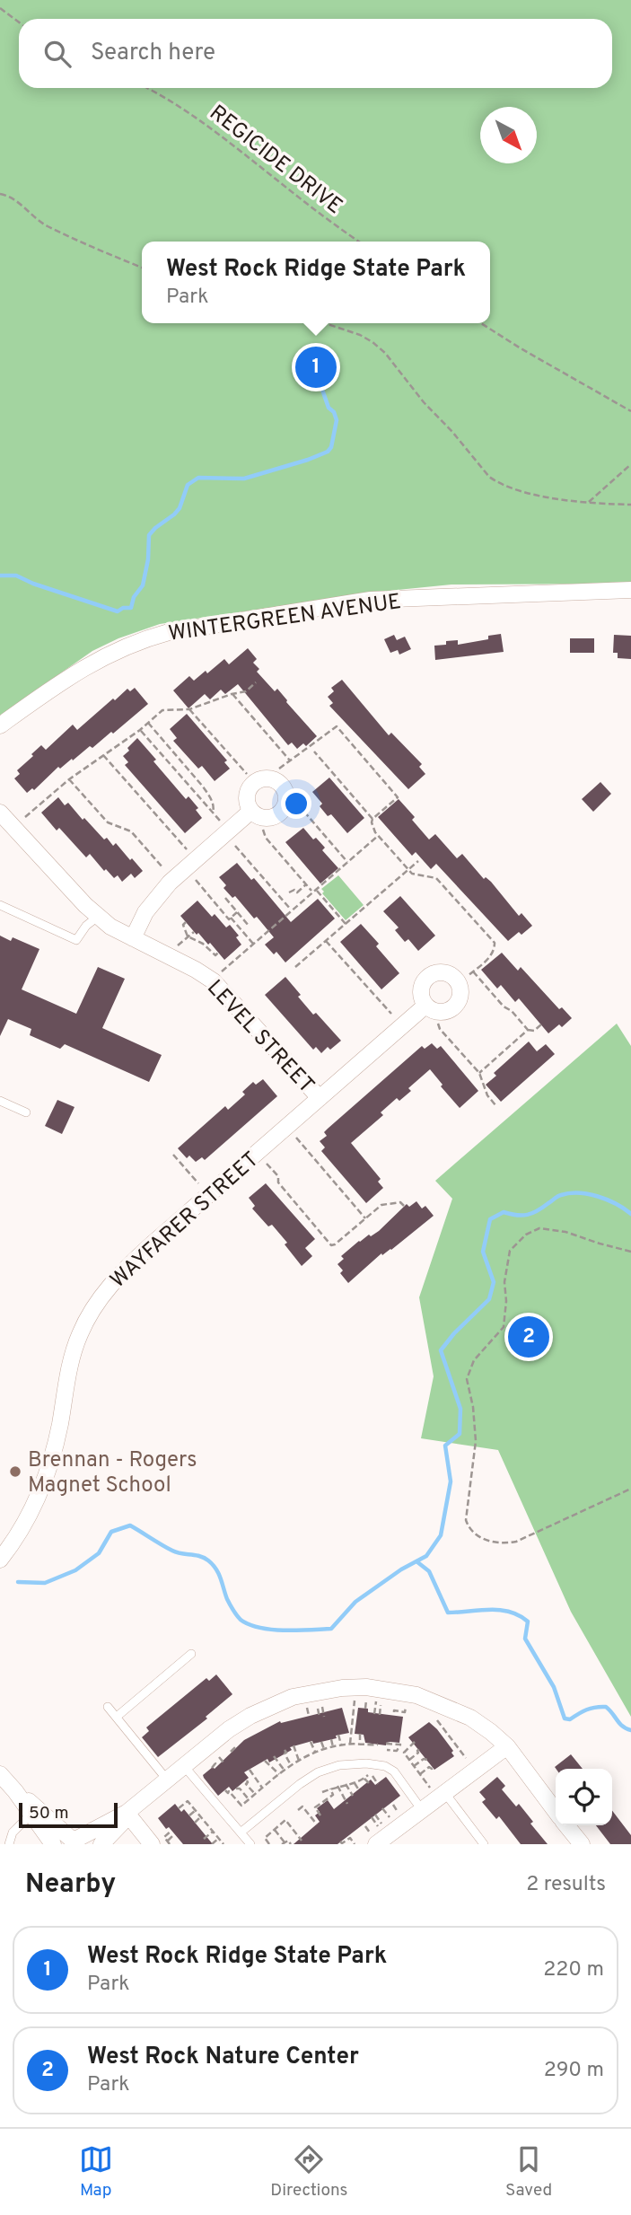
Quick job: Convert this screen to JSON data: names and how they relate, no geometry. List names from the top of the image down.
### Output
{
  "streets": {
    "street": ["WINTERGREEN AVENUE", "LEVEL STREET", "WAYFARER STREET"],
    "path": ["REGICIDE DRIVE"]
  },
  "crossings": [
    ["LEVEL STREET", "WAYFARER STREET"]
  ],
  "places": ["Brennan - Rogers Magnet School"],
  "scale_bar": "50 m",
  "north": "bottom right",
  "page": {
    "search": "Search here",
    "popup": ["West Rock Ridge State Park", "Park"],
    "pins": ["1", "2"],
    "scale": "50 m",
    "heading": ["Nearby", "2 results"],
    "list": [
      {
        "mark": "1",
        "name": "West Rock Ridge State Park",
        "note": "Park",
        "value": "220 m"
      },
      {
        "mark": "2",
        "name": "West Rock Nature Center",
        "note": "Park",
        "value": "290 m"
      }
    ],
    "nav": ["Map", "Directions", "Saved"]
  }
}
